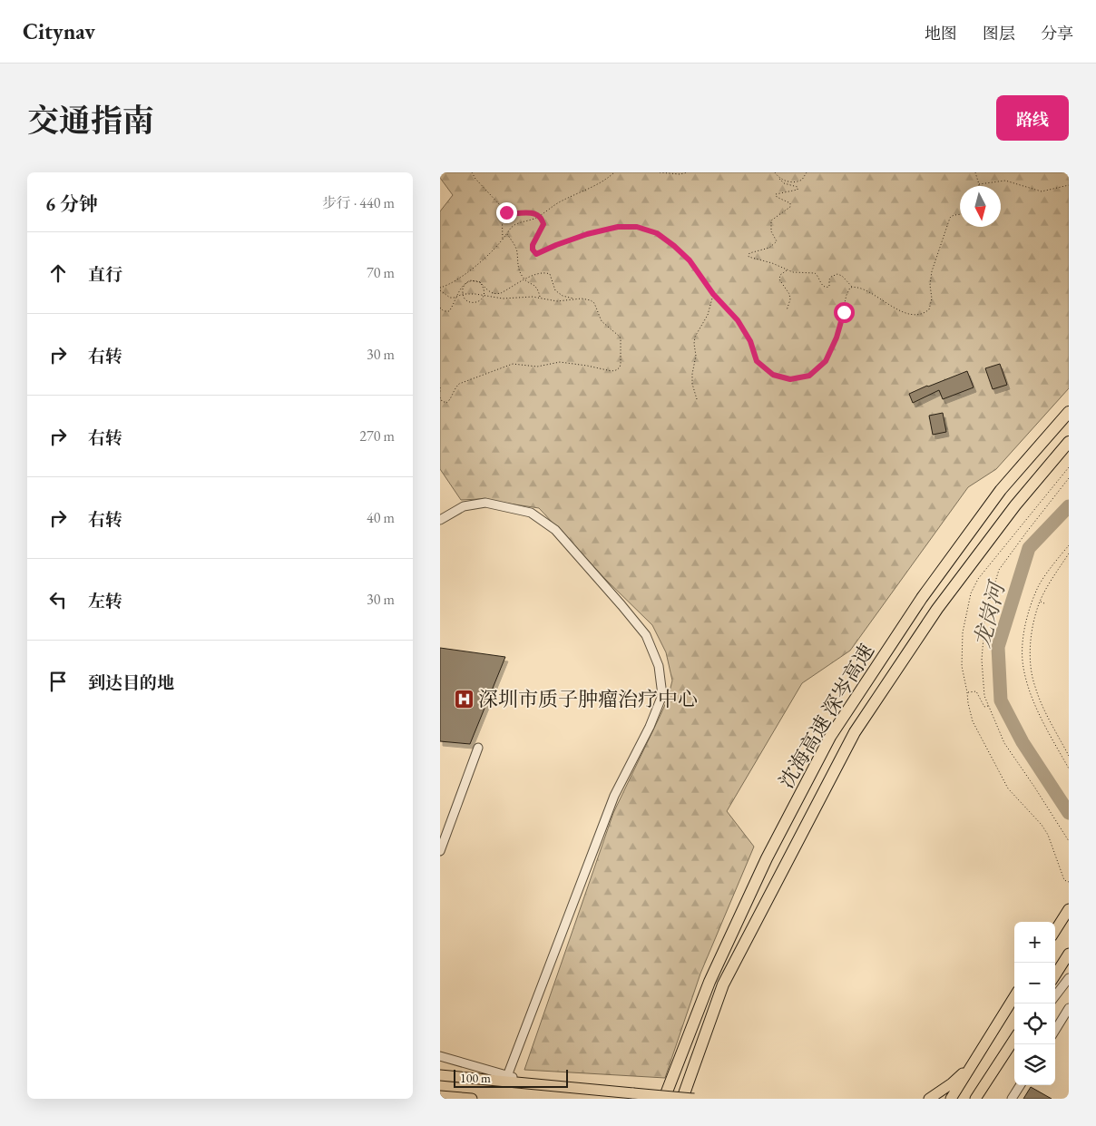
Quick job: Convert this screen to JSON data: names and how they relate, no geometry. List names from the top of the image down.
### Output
{
  "streets": {
    "highway": ["沈海高速 深岑高速"]
  },
  "water": ["龙岗河"],
  "places": {
    "hospital": ["深圳市质子肿瘤治疗中心"]
  },
  "scale_bar": "100 m",
  "north": "bottom",
  "page": {
    "header": "Citynav",
    "nav": ["地图", "图层", "分享"],
    "title": "交通指南",
    "buttons": "路线",
    "heading": ["6 分钟", "步行 · 440 m"],
    "list": [
      ["直行", "70 m"],
      ["右转", "30 m"],
      ["右转", "270 m"],
      ["右转", "40 m"],
      ["左转", "30 m"],
      "到达目的地"
    ],
    "map_buttons": ["+", "−"],
    "scale": "100 m"
  }
}
